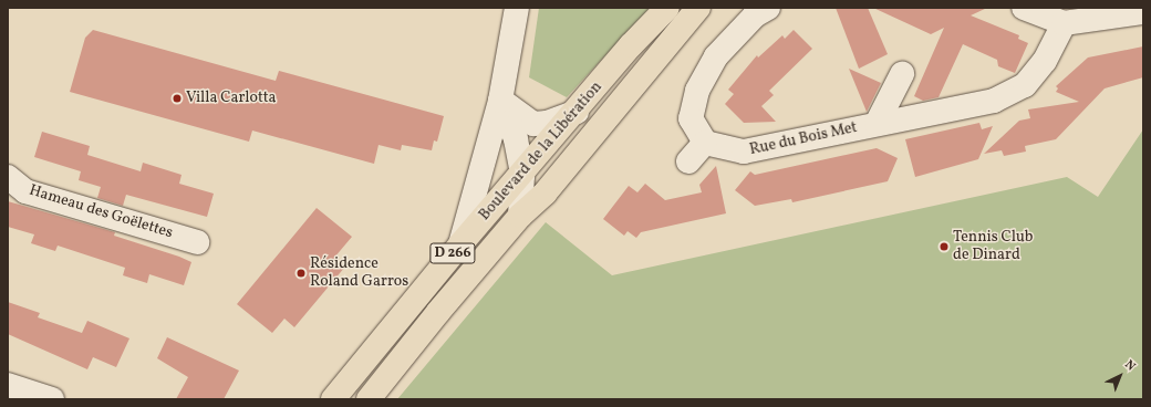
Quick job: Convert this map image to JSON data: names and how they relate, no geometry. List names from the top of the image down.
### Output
{
  "streets": {
    "main road": ["Boulevard de la Libération", "D 266"],
    "street": ["Rue du Bois Met", "Hameau des Goëlettes"]
  },
  "places": ["Villa Carlotta", "Tennis Club de Dinard", "Résidence Roland Garros"],
  "north": "top right"
}
